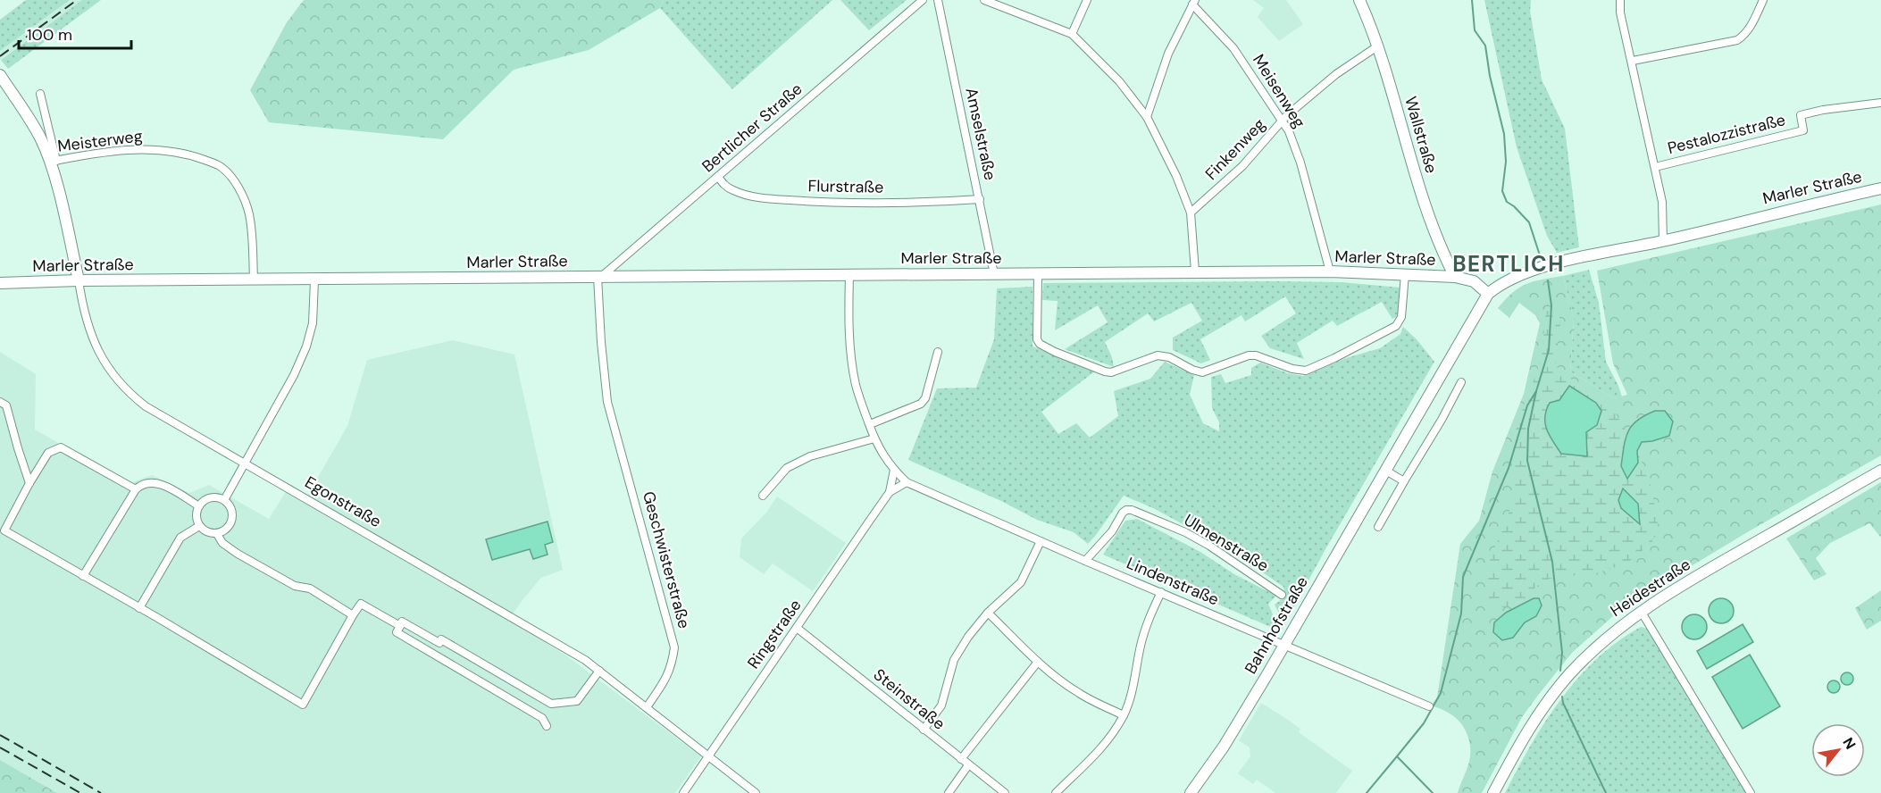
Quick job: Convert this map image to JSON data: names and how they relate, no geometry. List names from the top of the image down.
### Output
{
  "streets": {
    "main road": [
      "Wallstraße",
      "Marler Straße",
      "Heidestraße",
      "Bahnhofstraße"
    ],
    "street": [
      "Meisenweg",
      "Bertlicher Straße",
      "Amselstraße",
      "Pestalozzistraße",
      "Meisterweg",
      "Finkenweg",
      "Flurstraße",
      "Egonstraße",
      "Ulmenstraße",
      "Geschwisterstraße",
      "Lindenstraße",
      "Ringstraße",
      "Steinstraße"
    ]
  },
  "crossings": [
    ["Meisenweg", "Finkenweg"],
    ["Meisenweg", "Marler Straße"],
    ["Bertlicher Straße", "Flurstraße"],
    ["Bertlicher Straße", "Marler Straße"],
    ["Bertlicher Straße", "Geschwisterstraße"],
    ["Amselstraße", "Flurstraße"],
    ["Amselstraße", "Marler Straße"],
    ["Wallstraße", "Finkenweg"],
    ["Wallstraße", "Marler Straße"],
    ["Meisterweg", "Marler Straße"],
    ["Marler Straße", "Egonstraße"],
    ["Marler Straße", "Geschwisterstraße"],
    ["Marler Straße", "Bahnhofstraße"],
    ["Egonstraße", "Geschwisterstraße"],
    ["Ulmenstraße", "Lindenstraße"],
    ["Lindenstraße", "Bahnhofstraße"],
    ["Lindenstraße", "Ringstraße"],
    ["Ringstraße", "Steinstraße"]
  ],
  "districts": ["BERTLICH"],
  "scale_bar": "100 m",
  "north": "top right"
}
